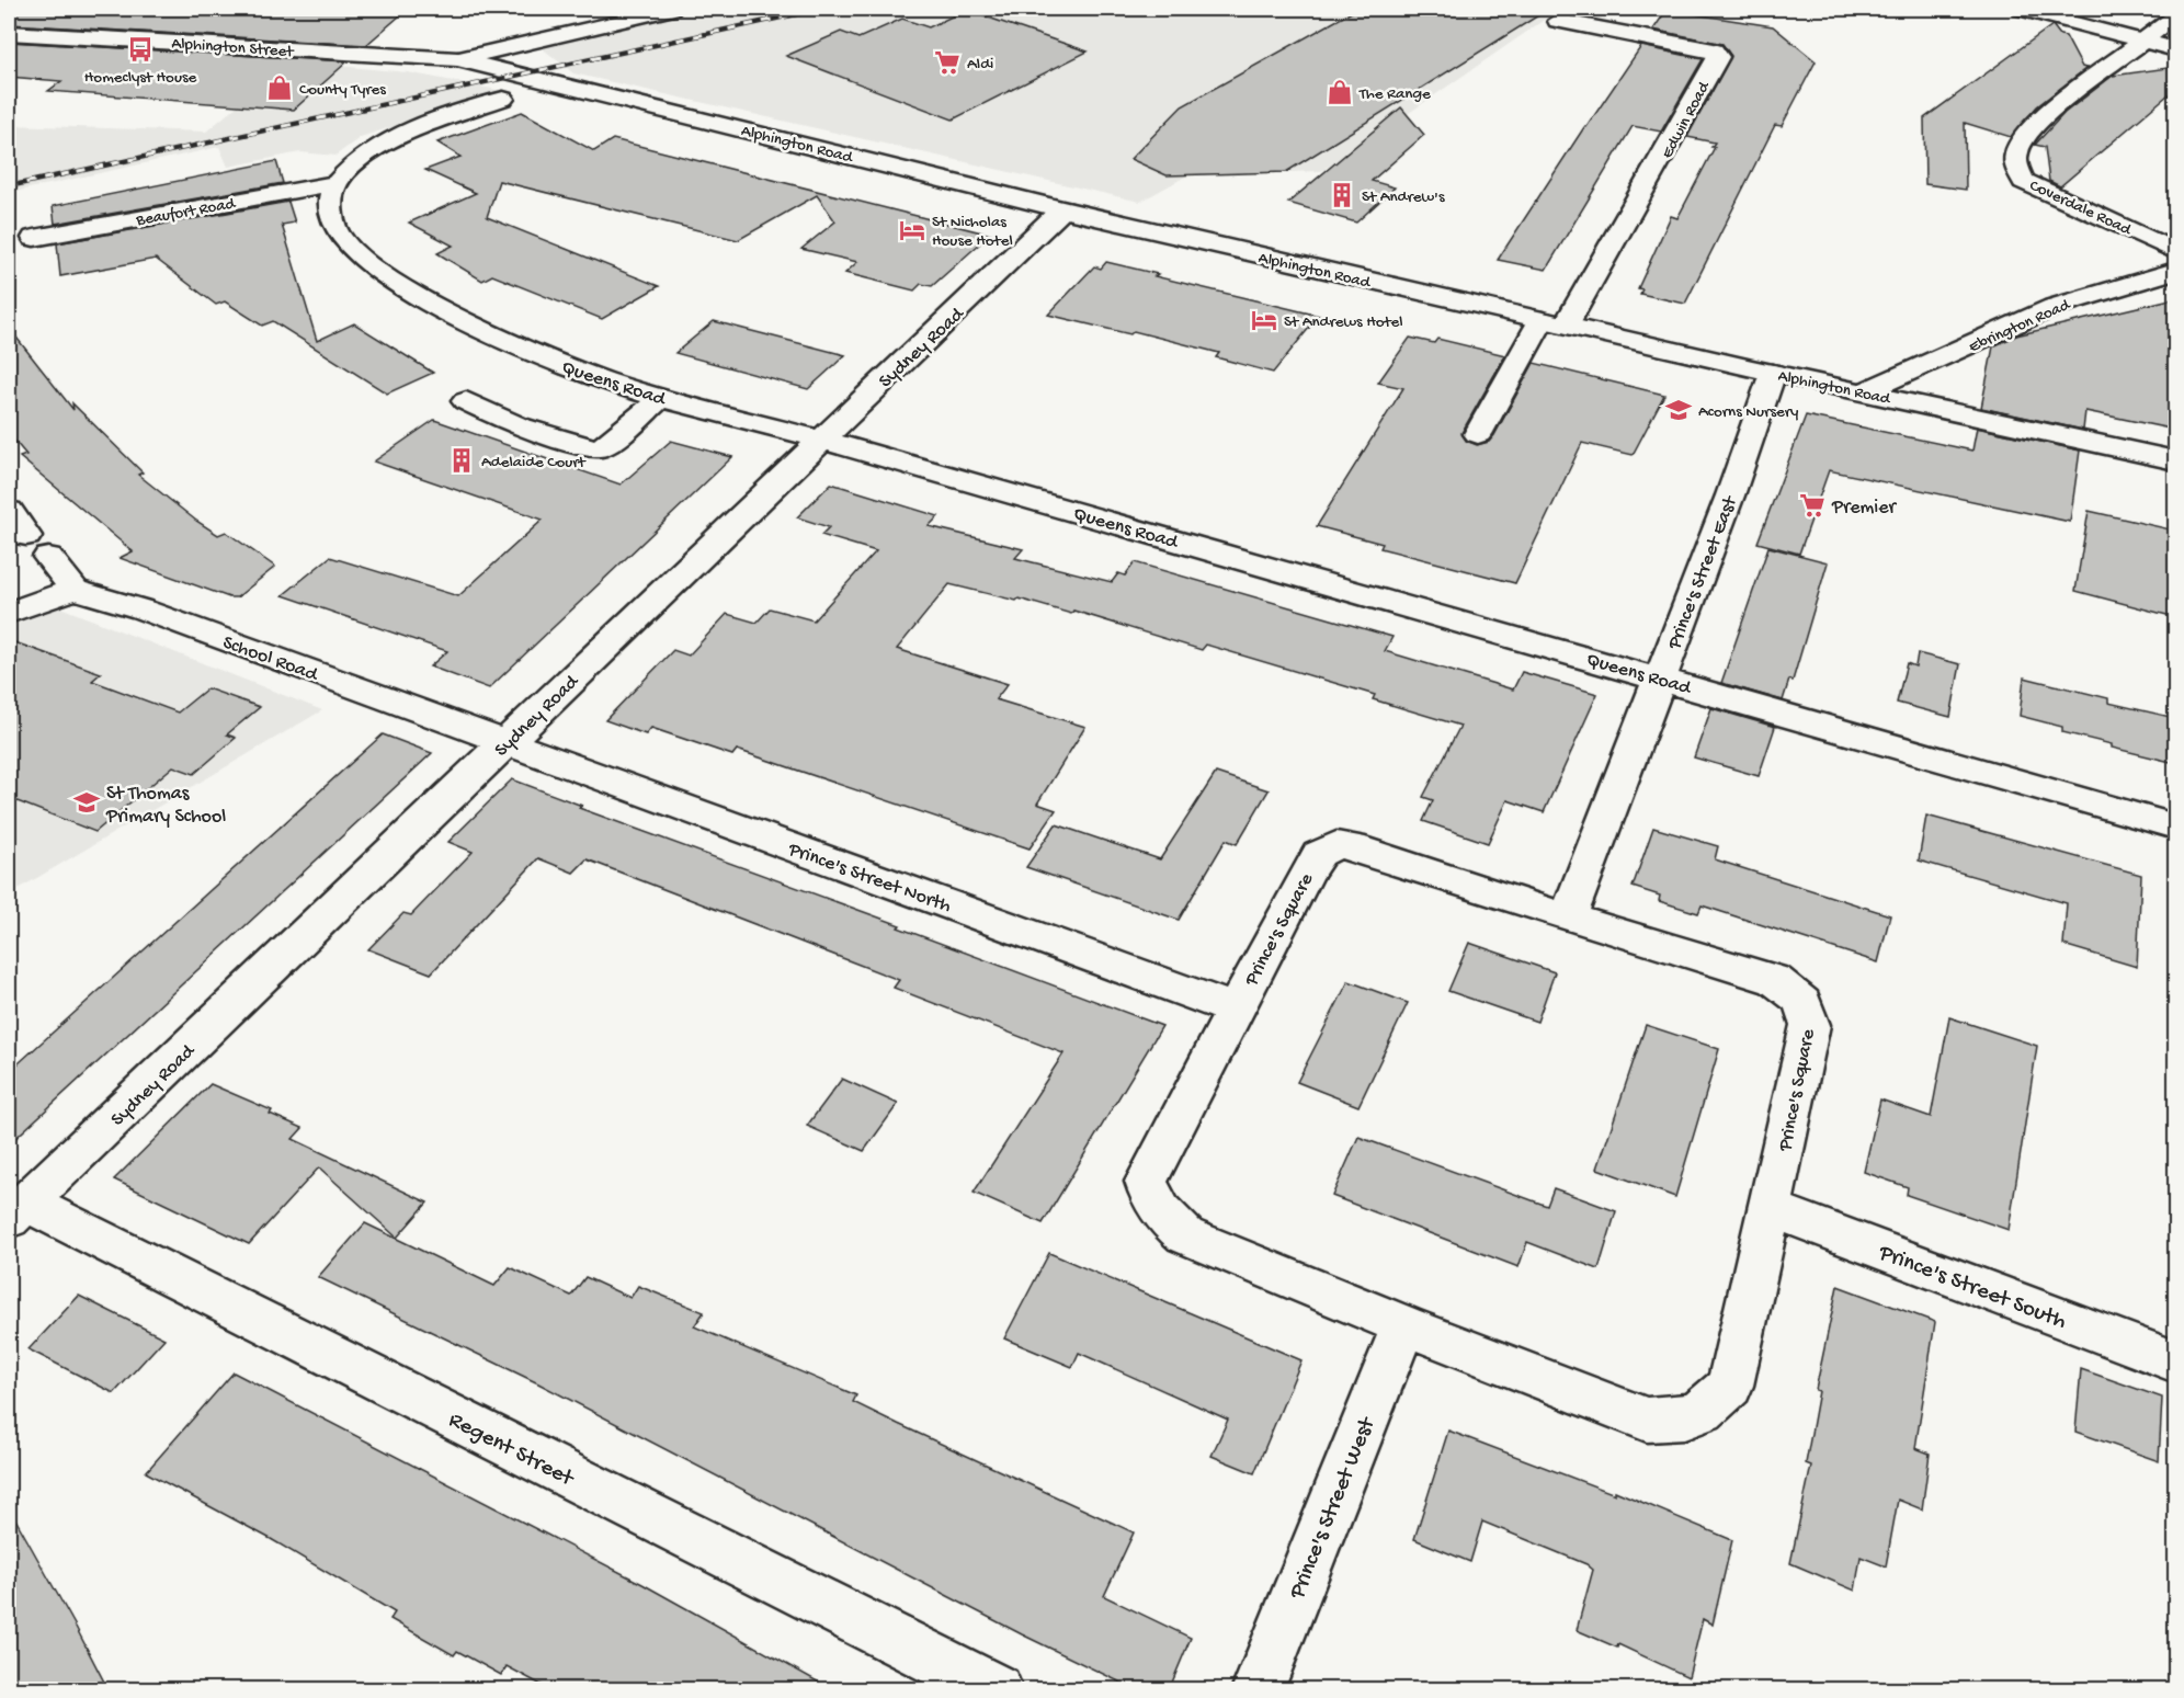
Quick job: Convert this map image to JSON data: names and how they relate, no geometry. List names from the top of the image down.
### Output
{
  "streets": {
    "main road": [
      "Alphington Street",
      "Edwin Road",
      "Alphington Road",
      "Coverdale Road",
      "Beaufort Road",
      "Ebrington Road",
      "Sydney Road",
      "Queens Road",
      "Prince's Street East",
      "School Road",
      "Prince's Street North",
      "Prince's Square",
      "Prince's Street South",
      "Regent Street",
      "Prince's Street West"
    ]
  },
  "crossings": [
    ["Alphington Street", "Alphington Road"],
    ["Edwin Road", "Alphington Road"],
    ["Alphington Road", "Ebrington Road"],
    ["Alphington Road", "Sydney Road"],
    ["Alphington Road", "Prince's Street East"],
    ["Beaufort Road", "Queens Road"],
    ["Sydney Road", "Queens Road"],
    ["Sydney Road", "School Road"],
    ["Sydney Road", "Prince's Street North"],
    ["Sydney Road", "Regent Street"],
    ["Queens Road", "Prince's Street East"],
    ["Prince's Street East", "Prince's Square"],
    ["School Road", "Prince's Street North"],
    ["Prince's Street North", "Prince's Square"],
    ["Prince's Square", "Prince's Street South"],
    ["Prince's Square", "Prince's Street West"]
  ],
  "places": {
    "bus stop": ["Homeclyst House"],
    "supermarket": ["Aldi", "Premier"],
    "shop": ["County Tyres", "The Range"],
    "building": ["St Andrew's", "Adelaide Court"],
    "hotel": ["St Nicholas House Hotel", "St Andrews Hotel"],
    "school or university": ["Acorns Nursery", "St Thomas Primary School"]
  }
}
